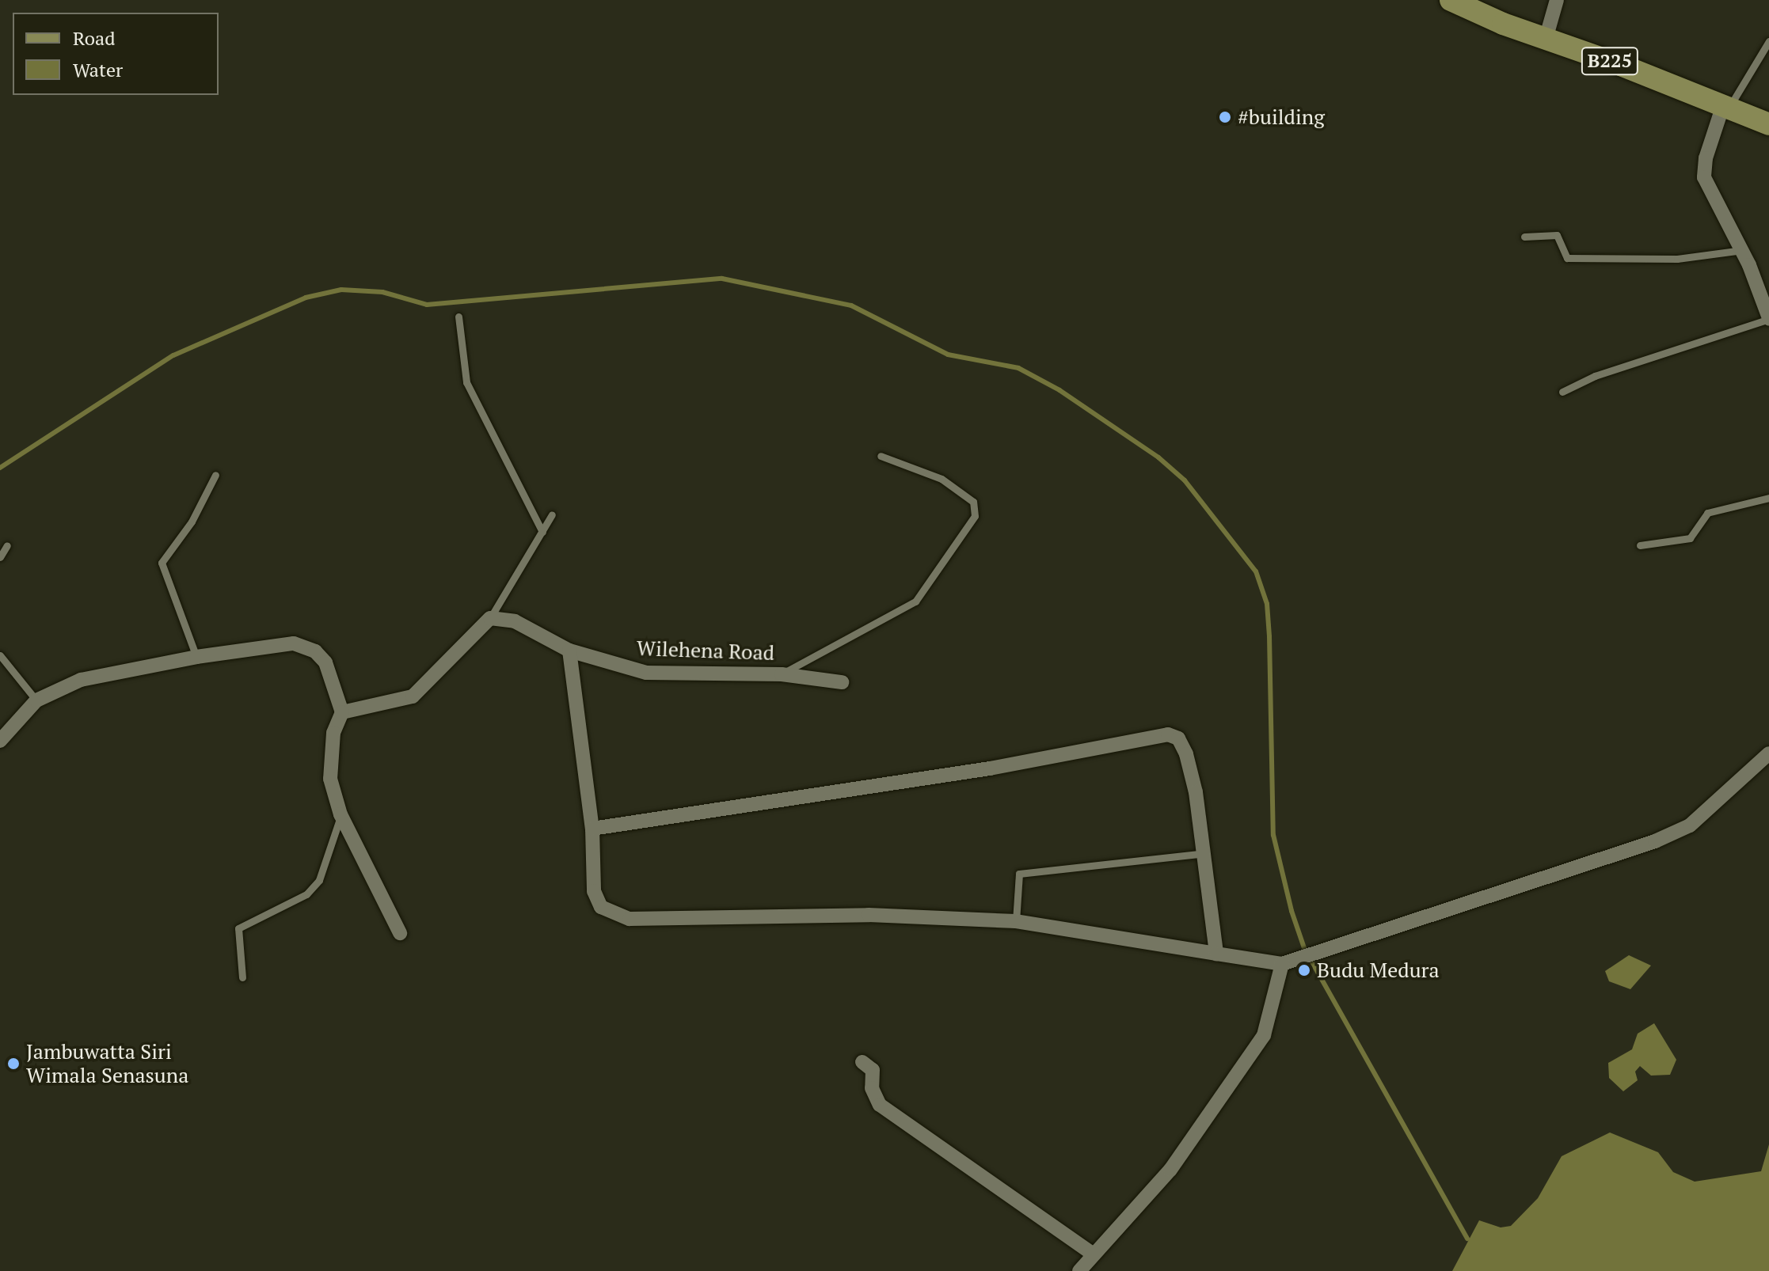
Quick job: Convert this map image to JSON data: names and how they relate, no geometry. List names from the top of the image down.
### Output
{
  "streets": {
    "main road": ["B225"],
    "street": ["Wilehena Road"]
  },
  "places": ["#building", "Budu Medura", "Jambuwatta Siri Wimala Senasuna"],
  "legend": ["Road", "Water"]
}
